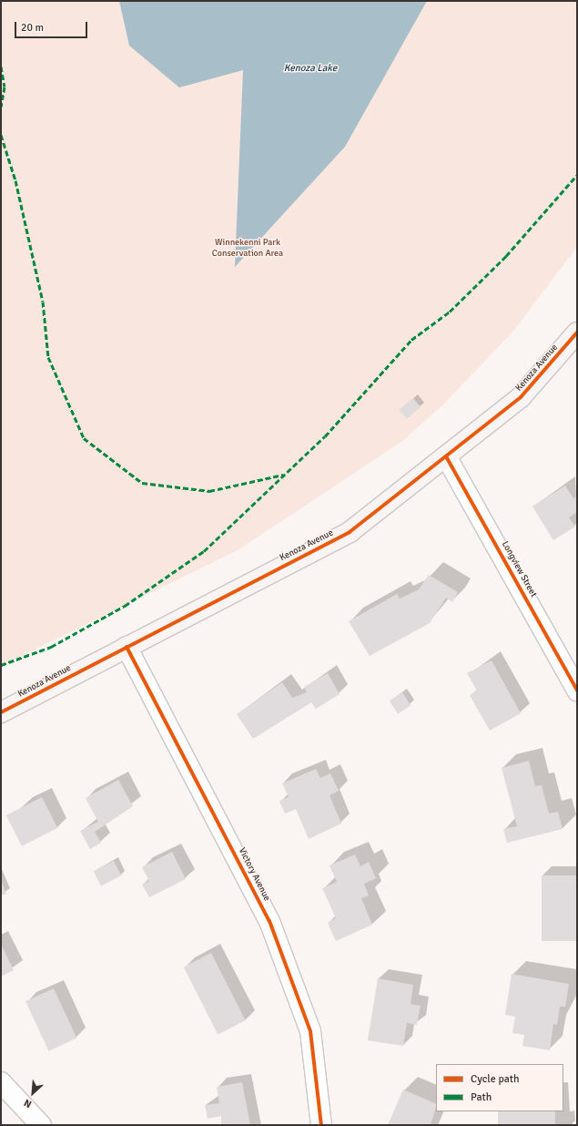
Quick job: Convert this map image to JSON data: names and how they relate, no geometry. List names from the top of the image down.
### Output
{
  "streets": {
    "main road": ["Kenoza Avenue"],
    "street": ["Longview Street", "Victory Avenue"]
  },
  "crossings": [
    ["Kenoza Avenue", "Longview Street"],
    ["Kenoza Avenue", "Victory Avenue"]
  ],
  "water": ["Kenoza Lake"],
  "parks": ["Winnekenni Park Conservation Area"],
  "legend": ["Cycle path", "Path"],
  "scale_bar": "20 m",
  "north": "bottom left"
}
